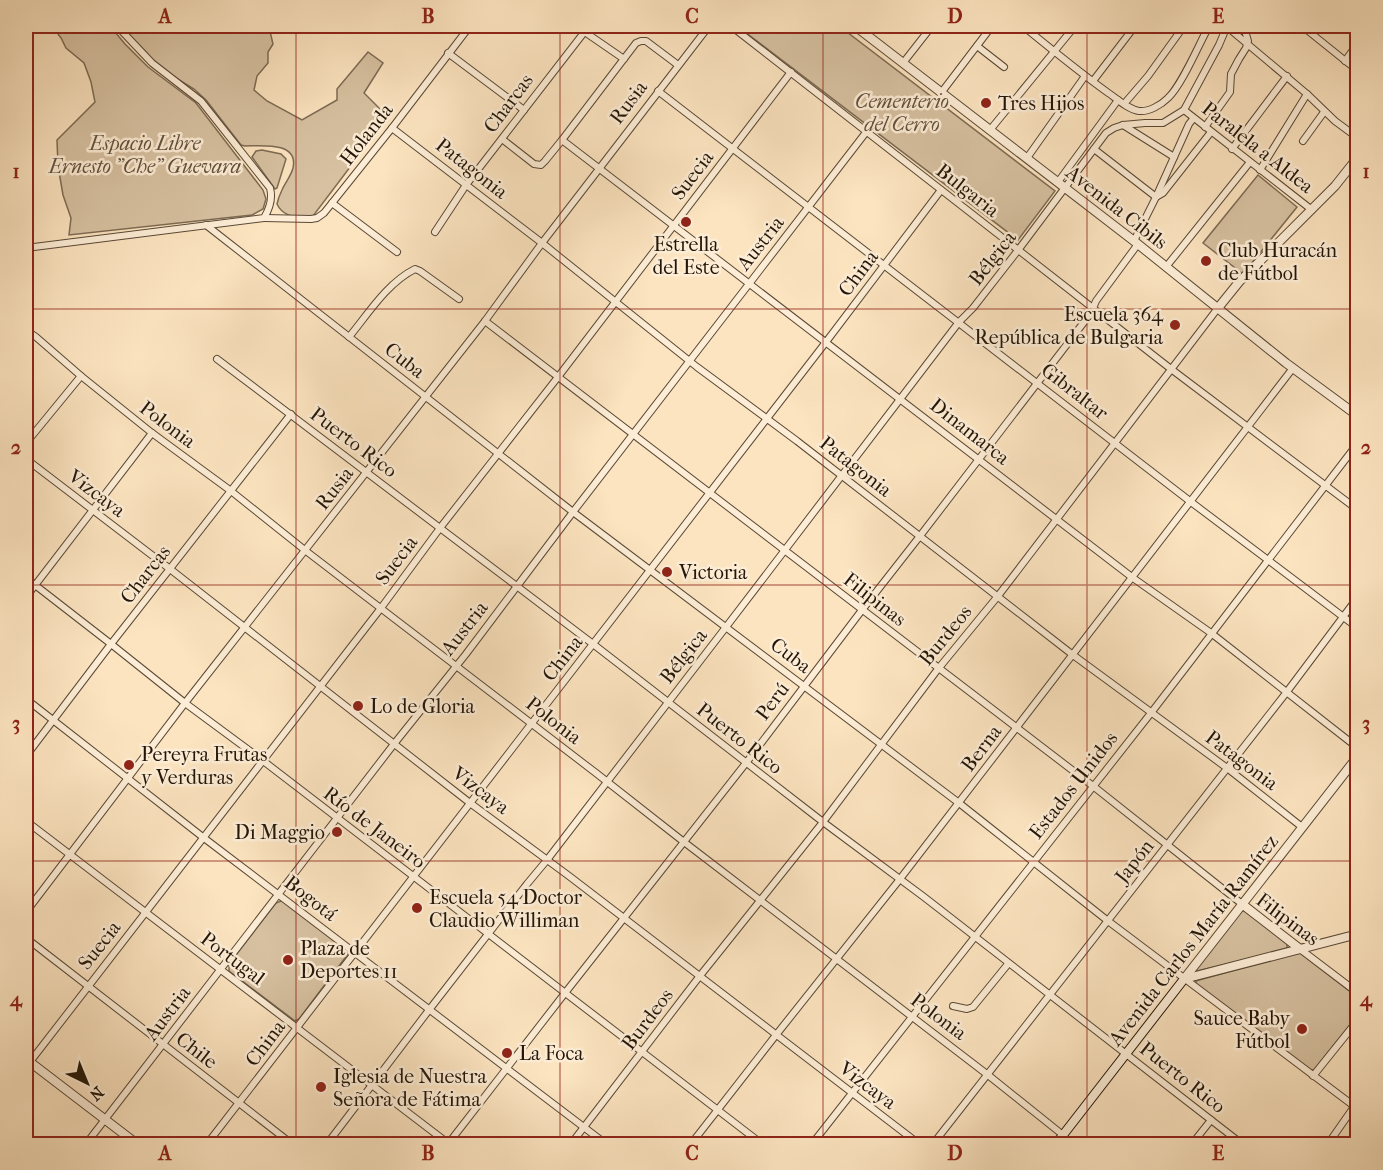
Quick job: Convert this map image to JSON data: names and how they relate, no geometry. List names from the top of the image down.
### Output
{
  "streets": {
    "main road": ["Avenida Carlos María Ramírez"],
    "street": [
      "Rusia",
      "Charcas",
      "Holanda",
      "Paralela a Aldea",
      "Patagonia",
      "Suecia",
      "Bulgaria",
      "Avenida Cibils",
      "Austria",
      "Bélgica",
      "China",
      "Cuba",
      "Gibraltar",
      "Polonia",
      "Dinamarca",
      "Puerto Rico",
      "Vizcaya",
      "Filipinas",
      "Burdeos",
      "Perú",
      "Berna",
      "Estados Unidos",
      "Río de Janeiro",
      "Japón",
      "Bogotá",
      "Portugal",
      "Chile"
    ]
  },
  "crossings": [
    ["Rusia", "Patagonia"],
    ["Rusia", "Cuba"],
    ["Rusia", "Gibraltar"],
    ["Rusia", "Polonia"],
    ["Rusia", "Dinamarca"],
    ["Rusia", "Puerto Rico"],
    ["Rusia", "Vizcaya"],
    ["Rusia", "Filipinas"],
    ["Rusia", "Río de Janeiro"],
    ["Rusia", "Bogotá"],
    ["Rusia", "Portugal"],
    ["Charcas", "Patagonia"],
    ["Charcas", "Polonia"],
    ["Charcas", "Puerto Rico"],
    ["Charcas", "Vizcaya"],
    ["Charcas", "Río de Janeiro"],
    ["Charcas", "Bogotá"],
    ["Holanda", "Patagonia"],
    ["Holanda", "Cuba"],
    ["Paralela a Aldea", "Burdeos"],
    ["Patagonia", "Suecia"],
    ["Patagonia", "Austria"],
    ["Patagonia", "Bélgica"],
    ["Patagonia", "China"],
    ["Patagonia", "Burdeos"],
    ["Patagonia", "Perú"],
    ["Patagonia", "Berna"],
    ["Patagonia", "Estados Unidos"],
    ["Patagonia", "Japón"],
    ["Patagonia", "Avenida Carlos María Ramírez"],
    ["Suecia", "Bulgaria"],
    ["Suecia", "Cuba"],
    ["Suecia", "Gibraltar"],
    ["Suecia", "Polonia"],
    ["Suecia", "Dinamarca"],
    ["Suecia", "Puerto Rico"],
    ["Suecia", "Vizcaya"],
    ["Suecia", "Filipinas"],
    ["Suecia", "Río de Janeiro"],
    ["Suecia", "Bogotá"],
    ["Suecia", "Portugal"],
    ["Suecia", "Chile"],
    ["Bulgaria", "Austria"],
    ["Bulgaria", "Bélgica"],
    ["Bulgaria", "China"],
    ["Bulgaria", "Burdeos"],
    ["Bulgaria", "Perú"],
    ["Bulgaria", "Berna"],
    ["Bulgaria", "Estados Unidos"],
    ["Avenida Cibils", "Bélgica"],
    ["Avenida Cibils", "Burdeos"],
    ["Avenida Cibils", "Perú"],
    ["Avenida Cibils", "Berna"],
    ["Austria", "Cuba"],
    ["Austria", "Gibraltar"],
    ["Austria", "Polonia"],
    ["Austria", "Dinamarca"],
    ["Austria", "Puerto Rico"],
    ["Austria", "Vizcaya"],
    ["Austria", "Filipinas"],
    ["Austria", "Río de Janeiro"],
    ["Austria", "Bogotá"],
    ["Austria", "Portugal"],
    ["Austria", "Chile"],
    ["Bélgica", "Cuba"],
    ["Bélgica", "Gibraltar"],
    ["Bélgica", "Polonia"],
    ["Bélgica", "Dinamarca"],
    ["Bélgica", "Puerto Rico"],
    ["Bélgica", "Vizcaya"],
    ["Bélgica", "Filipinas"],
    ["Bélgica", "Río de Janeiro"],
    ["Bélgica", "Bogotá"],
    ["Bélgica", "Portugal"],
    ["China", "Cuba"],
    ["China", "Gibraltar"],
    ["China", "Polonia"],
    ["China", "Dinamarca"],
    ["China", "Puerto Rico"],
    ["China", "Vizcaya"],
    ["China", "Filipinas"],
    ["China", "Río de Janeiro"],
    ["China", "Bogotá"],
    ["China", "Portugal"],
    ["China", "Chile"],
    ["Cuba", "Burdeos"],
    ["Cuba", "Perú"],
    ["Cuba", "Berna"],
    ["Cuba", "Estados Unidos"],
    ["Cuba", "Japón"],
    ["Cuba", "Avenida Carlos María Ramírez"],
    ["Gibraltar", "Burdeos"],
    ["Gibraltar", "Perú"],
    ["Gibraltar", "Berna"],
    ["Gibraltar", "Estados Unidos"],
    ["Gibraltar", "Japón"],
    ["Polonia", "Burdeos"],
    ["Polonia", "Perú"],
    ["Polonia", "Berna"],
    ["Polonia", "Estados Unidos"],
    ["Polonia", "Japón"],
    ["Polonia", "Avenida Carlos María Ramírez"],
    ["Dinamarca", "Burdeos"],
    ["Dinamarca", "Perú"],
    ["Dinamarca", "Berna"],
    ["Dinamarca", "Estados Unidos"],
    ["Dinamarca", "Japón"],
    ["Puerto Rico", "Burdeos"],
    ["Puerto Rico", "Perú"],
    ["Puerto Rico", "Berna"],
    ["Puerto Rico", "Estados Unidos"],
    ["Puerto Rico", "Japón"],
    ["Puerto Rico", "Avenida Carlos María Ramírez"],
    ["Vizcaya", "Burdeos"],
    ["Vizcaya", "Perú"],
    ["Vizcaya", "Berna"],
    ["Vizcaya", "Estados Unidos"],
    ["Filipinas", "Burdeos"],
    ["Filipinas", "Perú"],
    ["Filipinas", "Berna"],
    ["Filipinas", "Estados Unidos"],
    ["Filipinas", "Japón"],
    ["Filipinas", "Avenida Carlos María Ramírez"],
    ["Burdeos", "Río de Janeiro"],
    ["Burdeos", "Bogotá"],
    ["Perú", "Río de Janeiro"],
    ["Perú", "Bogotá"],
    ["Perú", "Portugal"],
    ["Berna", "Río de Janeiro"]
  ],
  "parks": ["Cementerio del Cerro", "Espacio Libre Ernesto \"Che\" Guevara"],
  "places": [
    "Tres Hijos",
    "Estrella del Este",
    "Club Huracán de Fútbol",
    "Escuela 364 República de Bulgaria",
    "Victoria",
    "Lo de Gloria",
    "Pereyra Frutas y Verduras",
    "Di Maggio",
    "Escuela 54 Doctor Claudio Williman",
    "Plaza de Deportes 11",
    "Sauce Baby Fútbol",
    "La Foca",
    "Iglesia de Nuestra Señora de Fátima"
  ],
  "north": "bottom right",
  "grid": {
    "columns": [
      "A",
      "B",
      "C",
      "D",
      "E"
    ],
    "rows": [
      "1",
      "2",
      "3",
      "4"
    ]
  }
}
